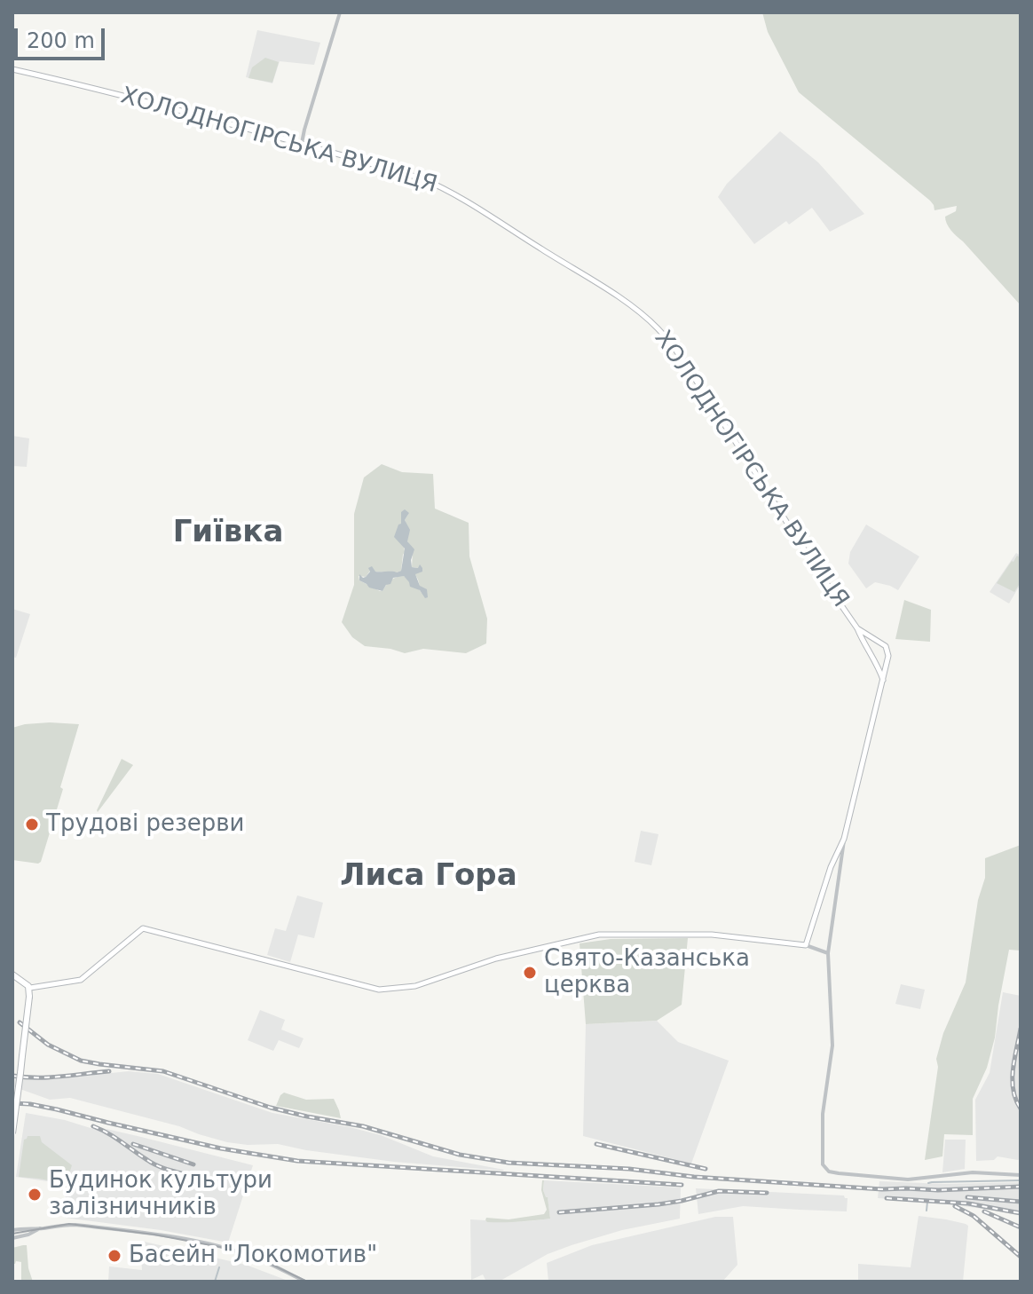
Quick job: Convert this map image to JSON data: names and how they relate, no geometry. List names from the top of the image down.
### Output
{
  "streets": {
    "main road": ["ХОЛОДНОГІРСЬКА ВУЛИЦЯ"]
  },
  "districts": ["Гиївка", "Лиса Гора"],
  "places": [
    "Трудові резерви",
    "Свято-Казанська церква",
    "Будинок культури залізничників",
    "Басейн \"Локомотив\""
  ],
  "scale_bar": "200 m"
}
